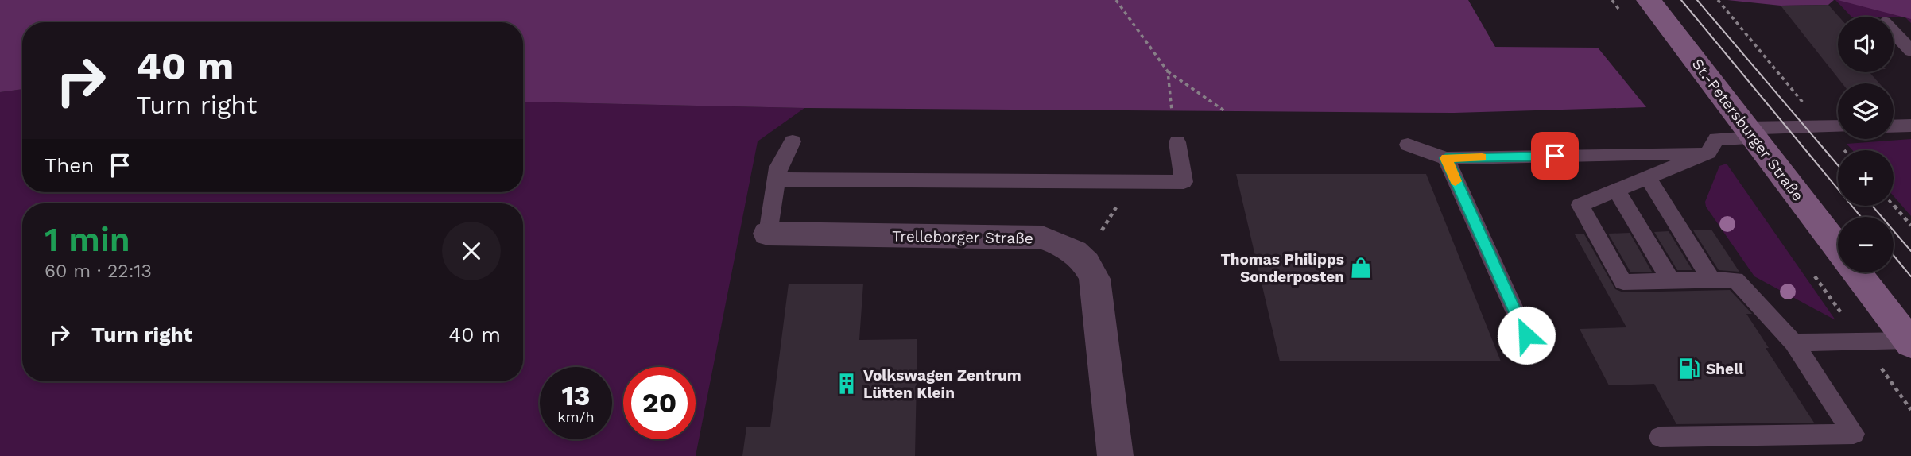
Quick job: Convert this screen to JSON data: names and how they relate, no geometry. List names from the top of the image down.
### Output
{
  "streets": {
    "main road": ["St.-Petersburger Straße"],
    "street": ["Trelleborger Straße"]
  },
  "places": {
    "shop": ["Thomas Philipps Sonderposten"],
    "fuel station": ["Shell"],
    "building": ["Volkswagen Zentrum Lütten Klein"]
  },
  "page": {
    "map_buttons": ["+", "−"],
    "turn": ["40 m", "Turn right"],
    "then": "Then",
    "heading": ["1 min", "60 m · 22:13"],
    "list": [
      {
        "name": "Turn right",
        "value": "40 m"
      }
    ],
    "speed": "13 km/h",
    "limit": "20"
  }
}
